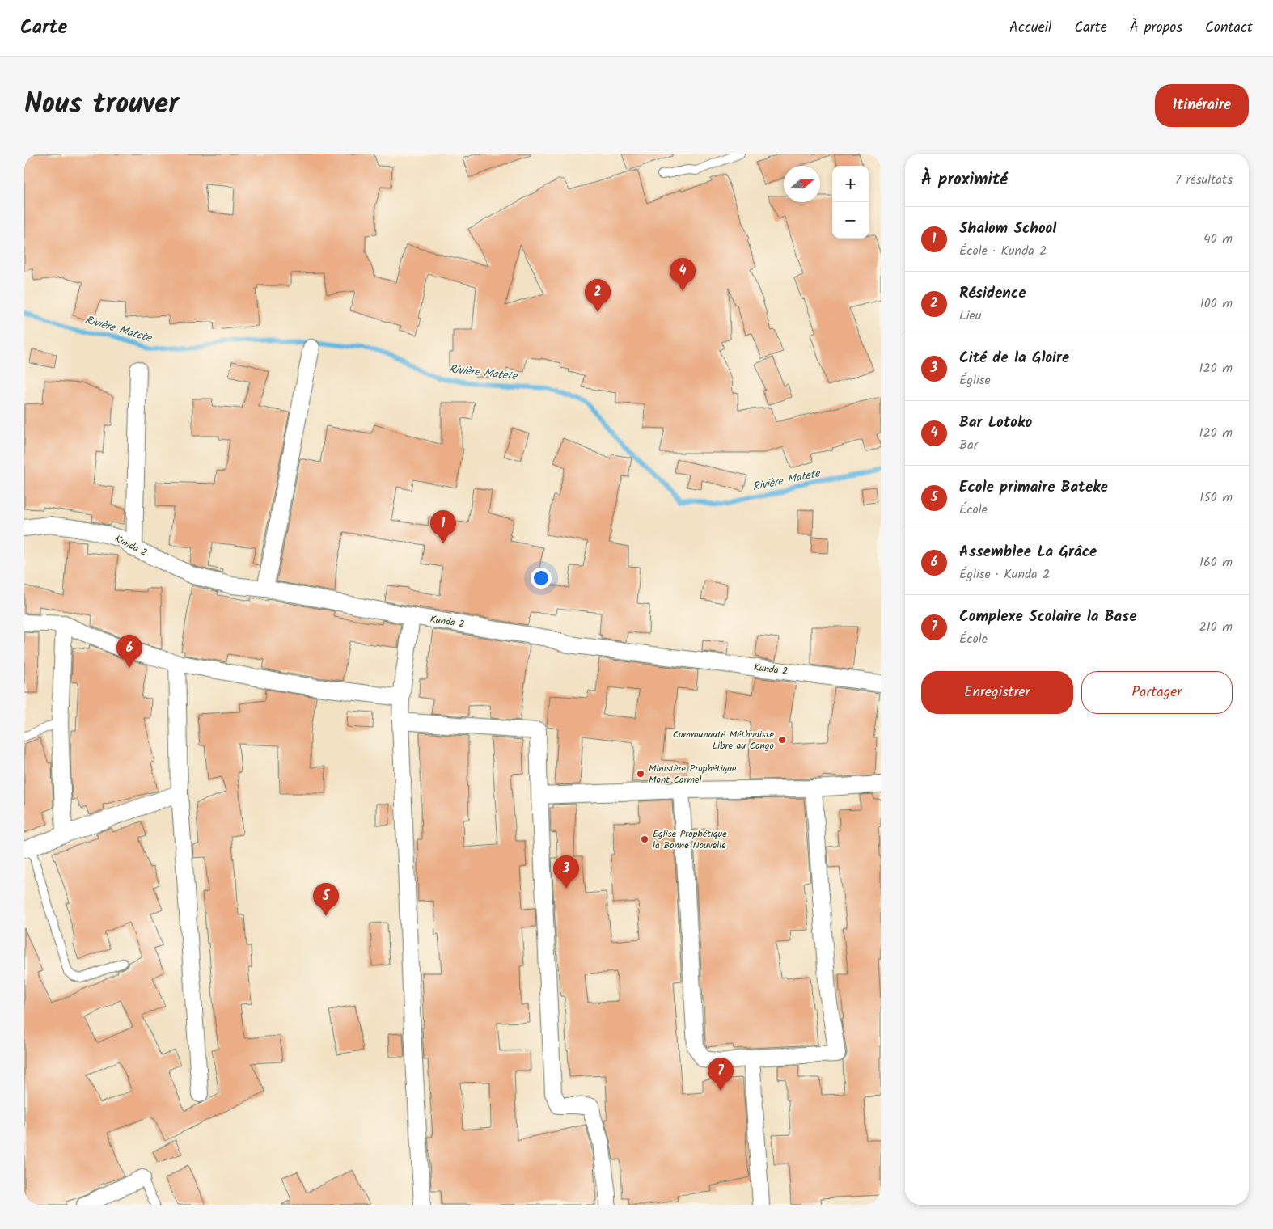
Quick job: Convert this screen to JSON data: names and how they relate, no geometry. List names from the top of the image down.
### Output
{
  "streets": {
    "street": ["Kunda 2"]
  },
  "water": ["Rivière Matete"],
  "places": ["Communauté Méthodiste Libre au Congo", "Ministère Prophétique Mont Carmel", "Eglise Prophétique la Bonne Nouvelle"],
  "north": "right",
  "page": {
    "header": "Carte",
    "nav": [
      "Accueil",
      "Carte",
      "À propos",
      "Contact"
    ],
    "title": "Nous trouver",
    "buttons": [
      "Itinéraire",
      ["Enregistrer", "Partager"]
    ],
    "heading": ["À proximité", "7 résultats"],
    "map_buttons": ["+", "−"],
    "list": [
      {
        "mark": "1",
        "name": "Shalom School",
        "note": "École · Kunda 2",
        "value": "40 m"
      },
      {
        "mark": "2",
        "name": "Résidence",
        "note": "Lieu",
        "value": "100 m"
      },
      {
        "mark": "3",
        "name": "Cité de la Gloire",
        "note": "Église",
        "value": "120 m"
      },
      {
        "mark": "4",
        "name": "Bar Lotoko",
        "note": "Bar",
        "value": "120 m"
      },
      {
        "mark": "5",
        "name": "Ecole primaire Bateke",
        "note": "École",
        "value": "150 m"
      },
      {
        "mark": "6",
        "name": "Assemblee La Grâce",
        "note": "Église · Kunda 2",
        "value": "160 m"
      },
      {
        "mark": "7",
        "name": "Complexe Scolaire la Base",
        "note": "École",
        "value": "210 m"
      }
    ],
    "pins": [
      "4",
      "2",
      "1",
      "6",
      "3",
      "5",
      "7"
    ]
  }
}
